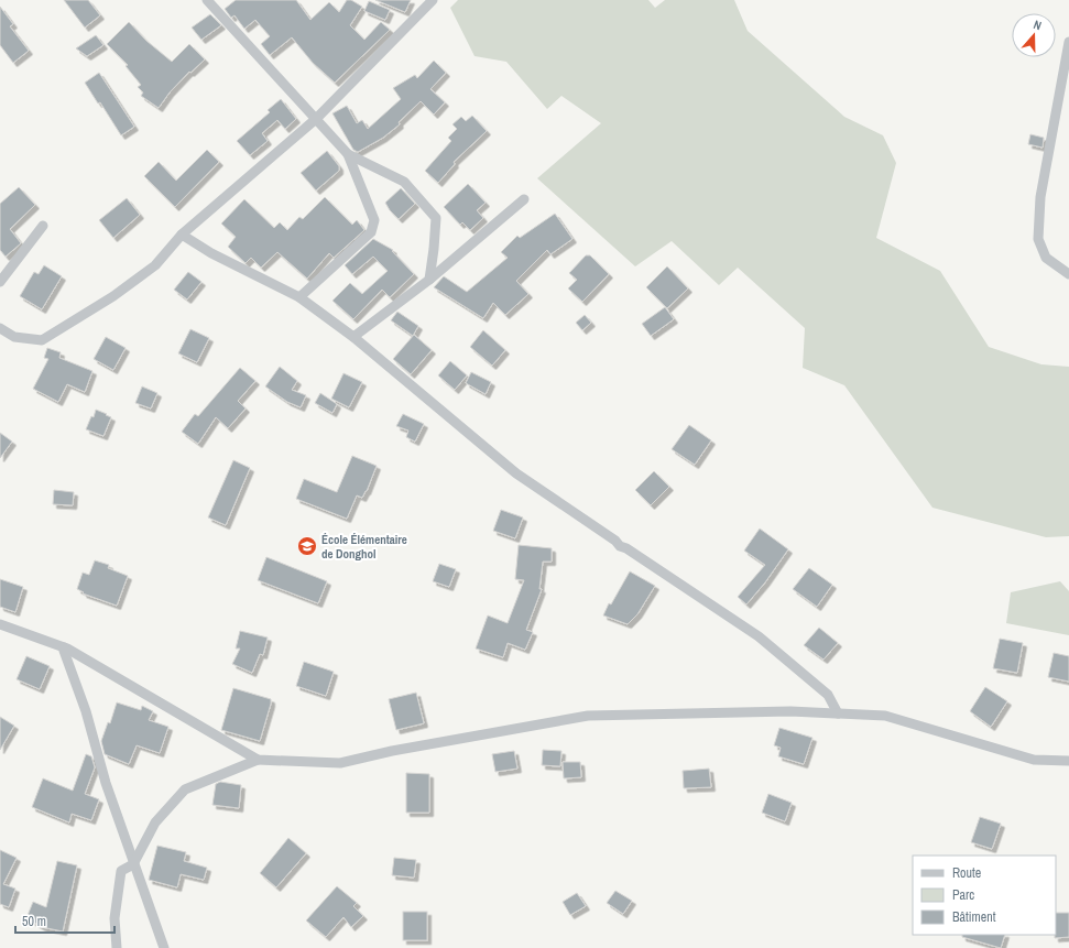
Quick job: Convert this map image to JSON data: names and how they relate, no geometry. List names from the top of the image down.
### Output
{
  "places": {
    "school or university": ["École Élémentaire de Donghol"]
  },
  "legend": ["Route", "Parc", "Bâtiment"],
  "scale_bar": "50 m",
  "north": "top"
}
